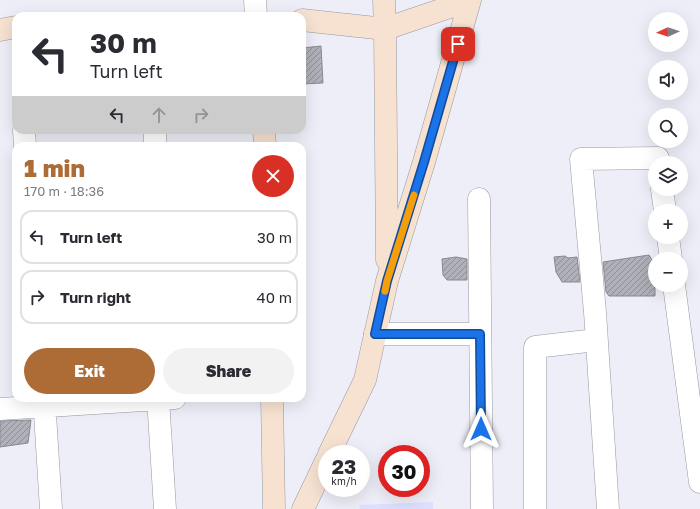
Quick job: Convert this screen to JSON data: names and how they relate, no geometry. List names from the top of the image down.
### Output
{
  "north": "left",
  "page": {
    "map_buttons": ["+", "−"],
    "turn": ["30 m", "Turn left"],
    "heading": ["1 min", "170 m · 18:36"],
    "list": [
      {
        "name": "Turn left",
        "value": "30 m"
      },
      {
        "name": "Turn right",
        "value": "40 m"
      }
    ],
    "buttons": ["Exit", "Share"],
    "speed": "23 km/h",
    "limit": "30"
  }
}
